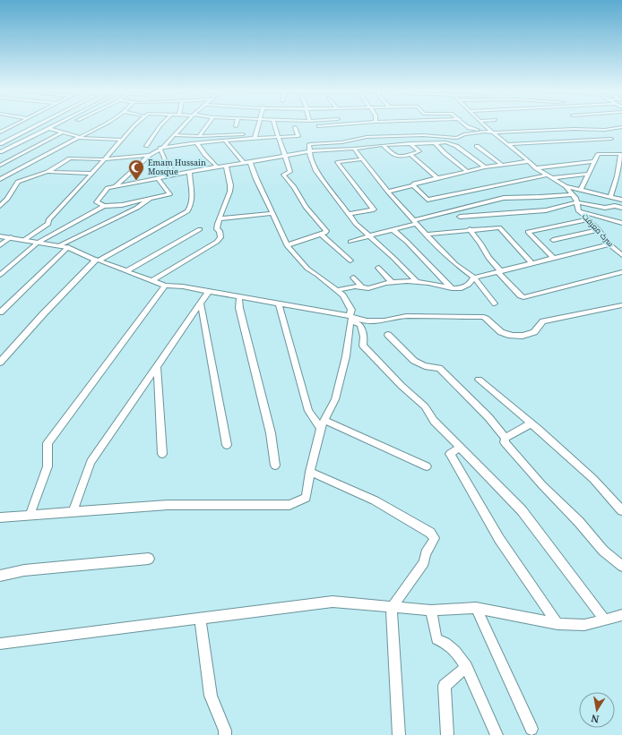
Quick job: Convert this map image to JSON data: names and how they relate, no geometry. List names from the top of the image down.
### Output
{
  "streets": {
    "street": ["سرک معرفت"]
  },
  "places": {
    "mosque": ["Emam Hussain Mosque"]
  },
  "north": "bottom"
}
